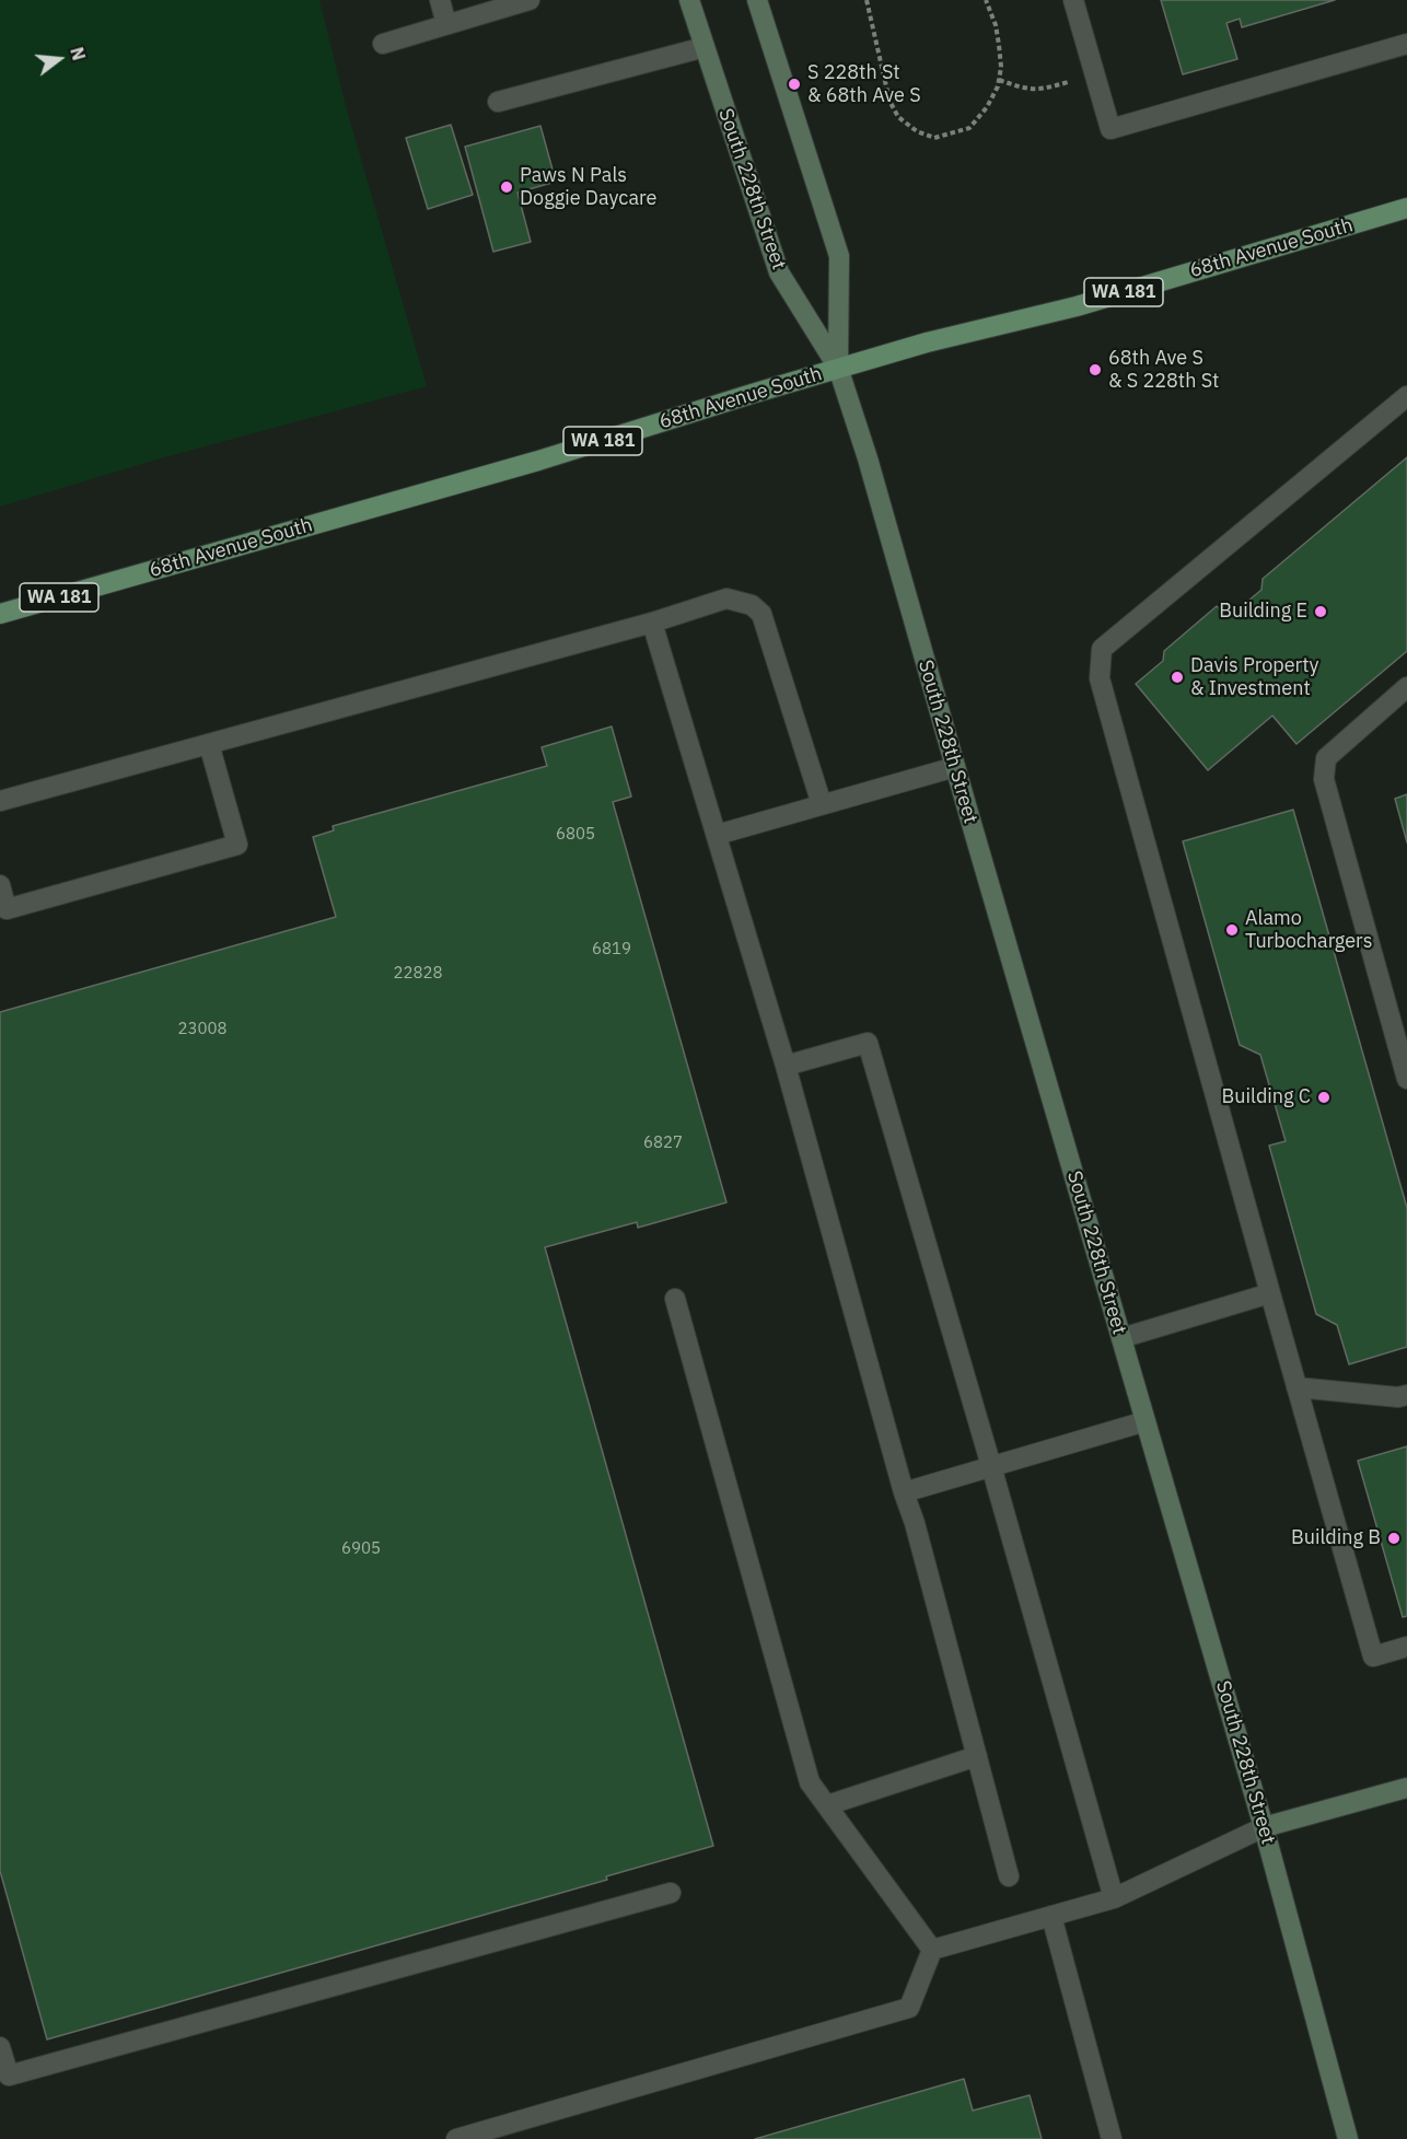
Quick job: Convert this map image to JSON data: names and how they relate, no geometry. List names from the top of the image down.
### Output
{
  "streets": {
    "main road": ["South 228th Street", "68th Avenue South", "WA 181"]
  },
  "crossings": [
    ["South 228th Street", "68th Avenue South"]
  ],
  "places": [
    "S 228th St & 68th Ave S",
    "Paws N Pals Doggie Daycare",
    "68th Ave S & S 228th St",
    "Building E",
    "Davis Property & Investment",
    "Alamo Turbochargers",
    "Building C",
    "Building B"
  ],
  "house_numbers": [
    "6805",
    "6819",
    "22828",
    "23008",
    "6827",
    "6905"
  ],
  "north": "right"
}
